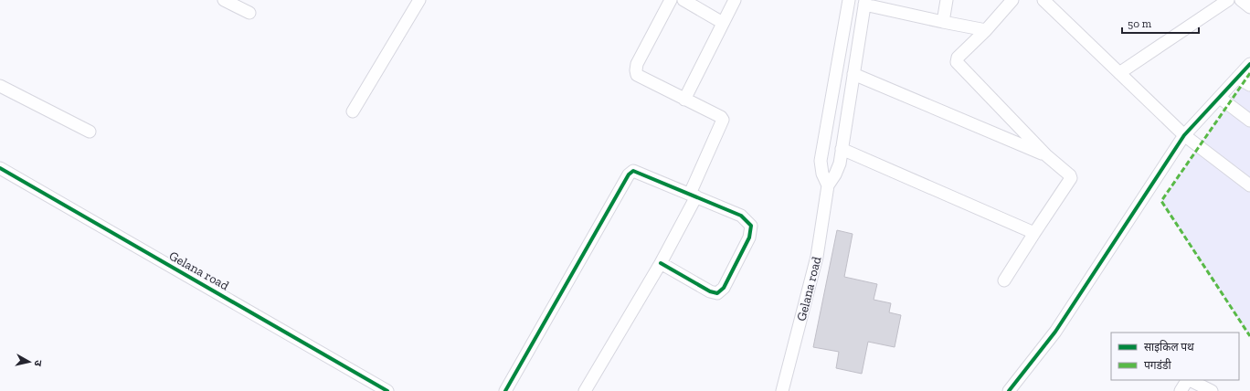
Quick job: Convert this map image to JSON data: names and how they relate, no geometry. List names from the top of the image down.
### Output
{
  "streets": {
    "street": ["Gelana road"]
  },
  "legend": ["साइकिल पथ", "पगडंडी"],
  "scale_bar": "50 m",
  "north": "right"
}
